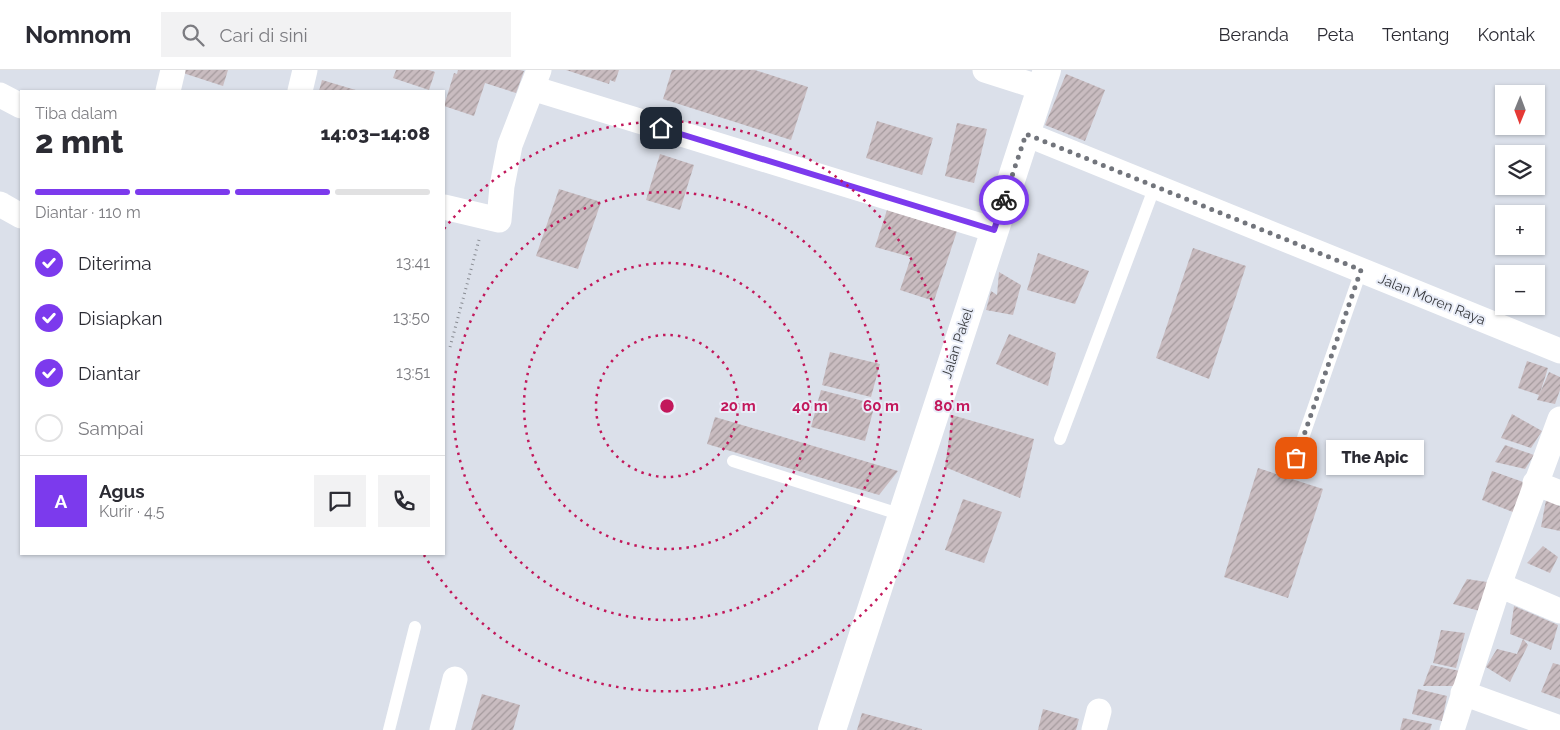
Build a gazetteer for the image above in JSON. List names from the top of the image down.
{
  "streets": {
    "street": ["Jalan Moren Raya", "Jalan Pakel"]
  },
  "crossings": [
    ["Jalan Moren Raya", "Jalan Pakel"]
  ],
  "places": ["The Apic"],
  "north": "bottom",
  "page": {
    "header": "Nomnom",
    "search": "Cari di sini",
    "nav": [
      "Beranda",
      "Peta",
      "Tentang",
      "Kontak"
    ],
    "map_buttons": ["+", "−"],
    "heading": ["2 mnt", "Tiba dalam", "14:03–14:08"],
    "panel": ["Agus", "Kurir · 4.5"],
    "bar": "Diantar · 110 m",
    "list": [
      ["Diterima", "13:41"],
      ["Disiapkan", "13:50"],
      ["Diantar", "13:51"],
      "Sampai"
    ],
    "bubble": "The Apic",
    "round": "A"
  },
  "rings": [
    "20 m",
    "40 m",
    "60 m",
    "80 m"
  ]
}
